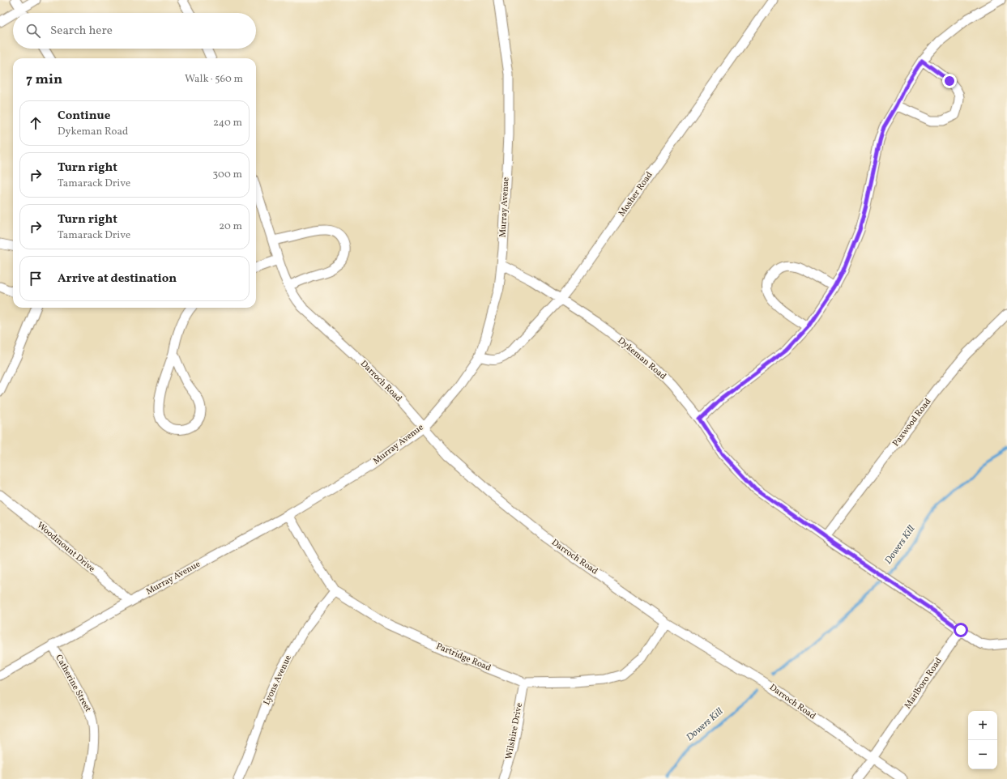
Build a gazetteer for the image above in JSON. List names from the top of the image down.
{
  "streets": {
    "street": [
      "Mosher Road",
      "Murray Avenue",
      "Dykeman Road",
      "Darroch Road",
      "Paxwood Road",
      "Woodmount Drive",
      "Partridge Road",
      "Lyons Avenue",
      "Catherine Street",
      "Marlboro Road",
      "Wilshire Drive"
    ]
  },
  "crossings": [
    ["Mosher Road", "Murray Avenue"],
    ["Mosher Road", "Dykeman Road"],
    ["Murray Avenue", "Dykeman Road"],
    ["Murray Avenue", "Darroch Road"],
    ["Murray Avenue", "Woodmount Drive"],
    ["Murray Avenue", "Partridge Road"],
    ["Murray Avenue", "Catherine Street"],
    ["Dykeman Road", "Paxwood Road"],
    ["Dykeman Road", "Marlboro Road"],
    ["Darroch Road", "Partridge Road"],
    ["Darroch Road", "Marlboro Road"],
    ["Partridge Road", "Lyons Avenue"],
    ["Partridge Road", "Wilshire Drive"]
  ],
  "water": ["Dowers Kill"],
  "page": {
    "search": "Search here",
    "heading": ["7 min", "Walk · 560 m"],
    "list": [
      ["Continue", "Dykeman Road", "240 m"],
      ["Turn right", "Tamarack Drive", "300 m"],
      ["Turn right", "Tamarack Drive", "20 m"],
      "Arrive at destination"
    ],
    "map_buttons": ["+", "−"]
  }
}
